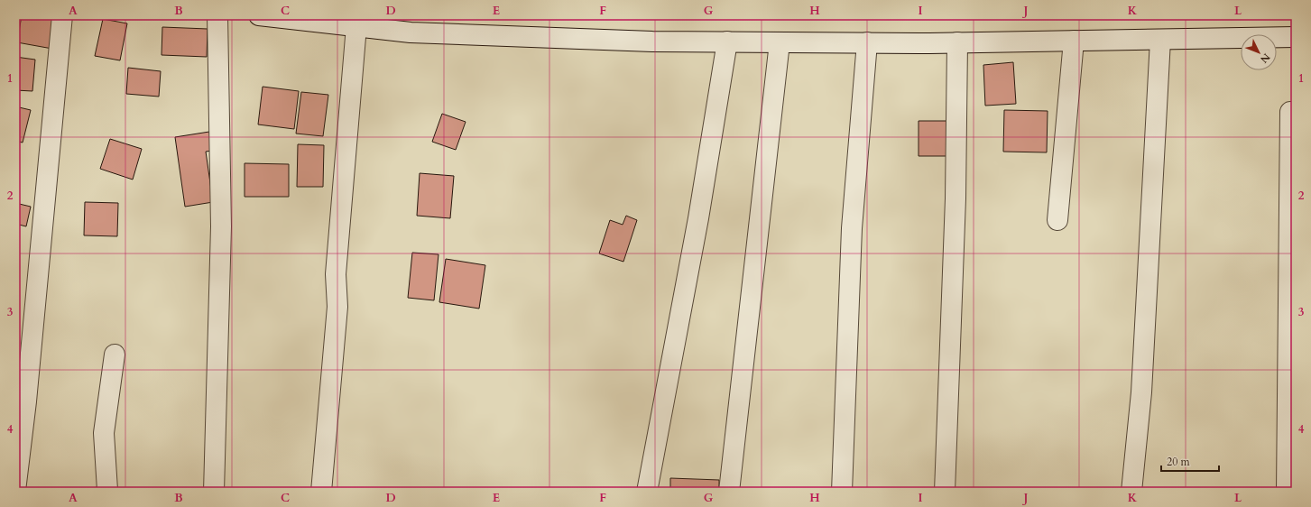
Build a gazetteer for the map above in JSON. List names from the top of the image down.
{
  "scale_bar": "20 m",
  "north": "bottom right",
  "grid": {
    "columns": [
      "A",
      "B",
      "C",
      "D",
      "E",
      "F",
      "G",
      "H",
      "I",
      "J",
      "K",
      "L"
    ],
    "rows": [
      "1",
      "2",
      "3",
      "4"
    ]
  }
}
